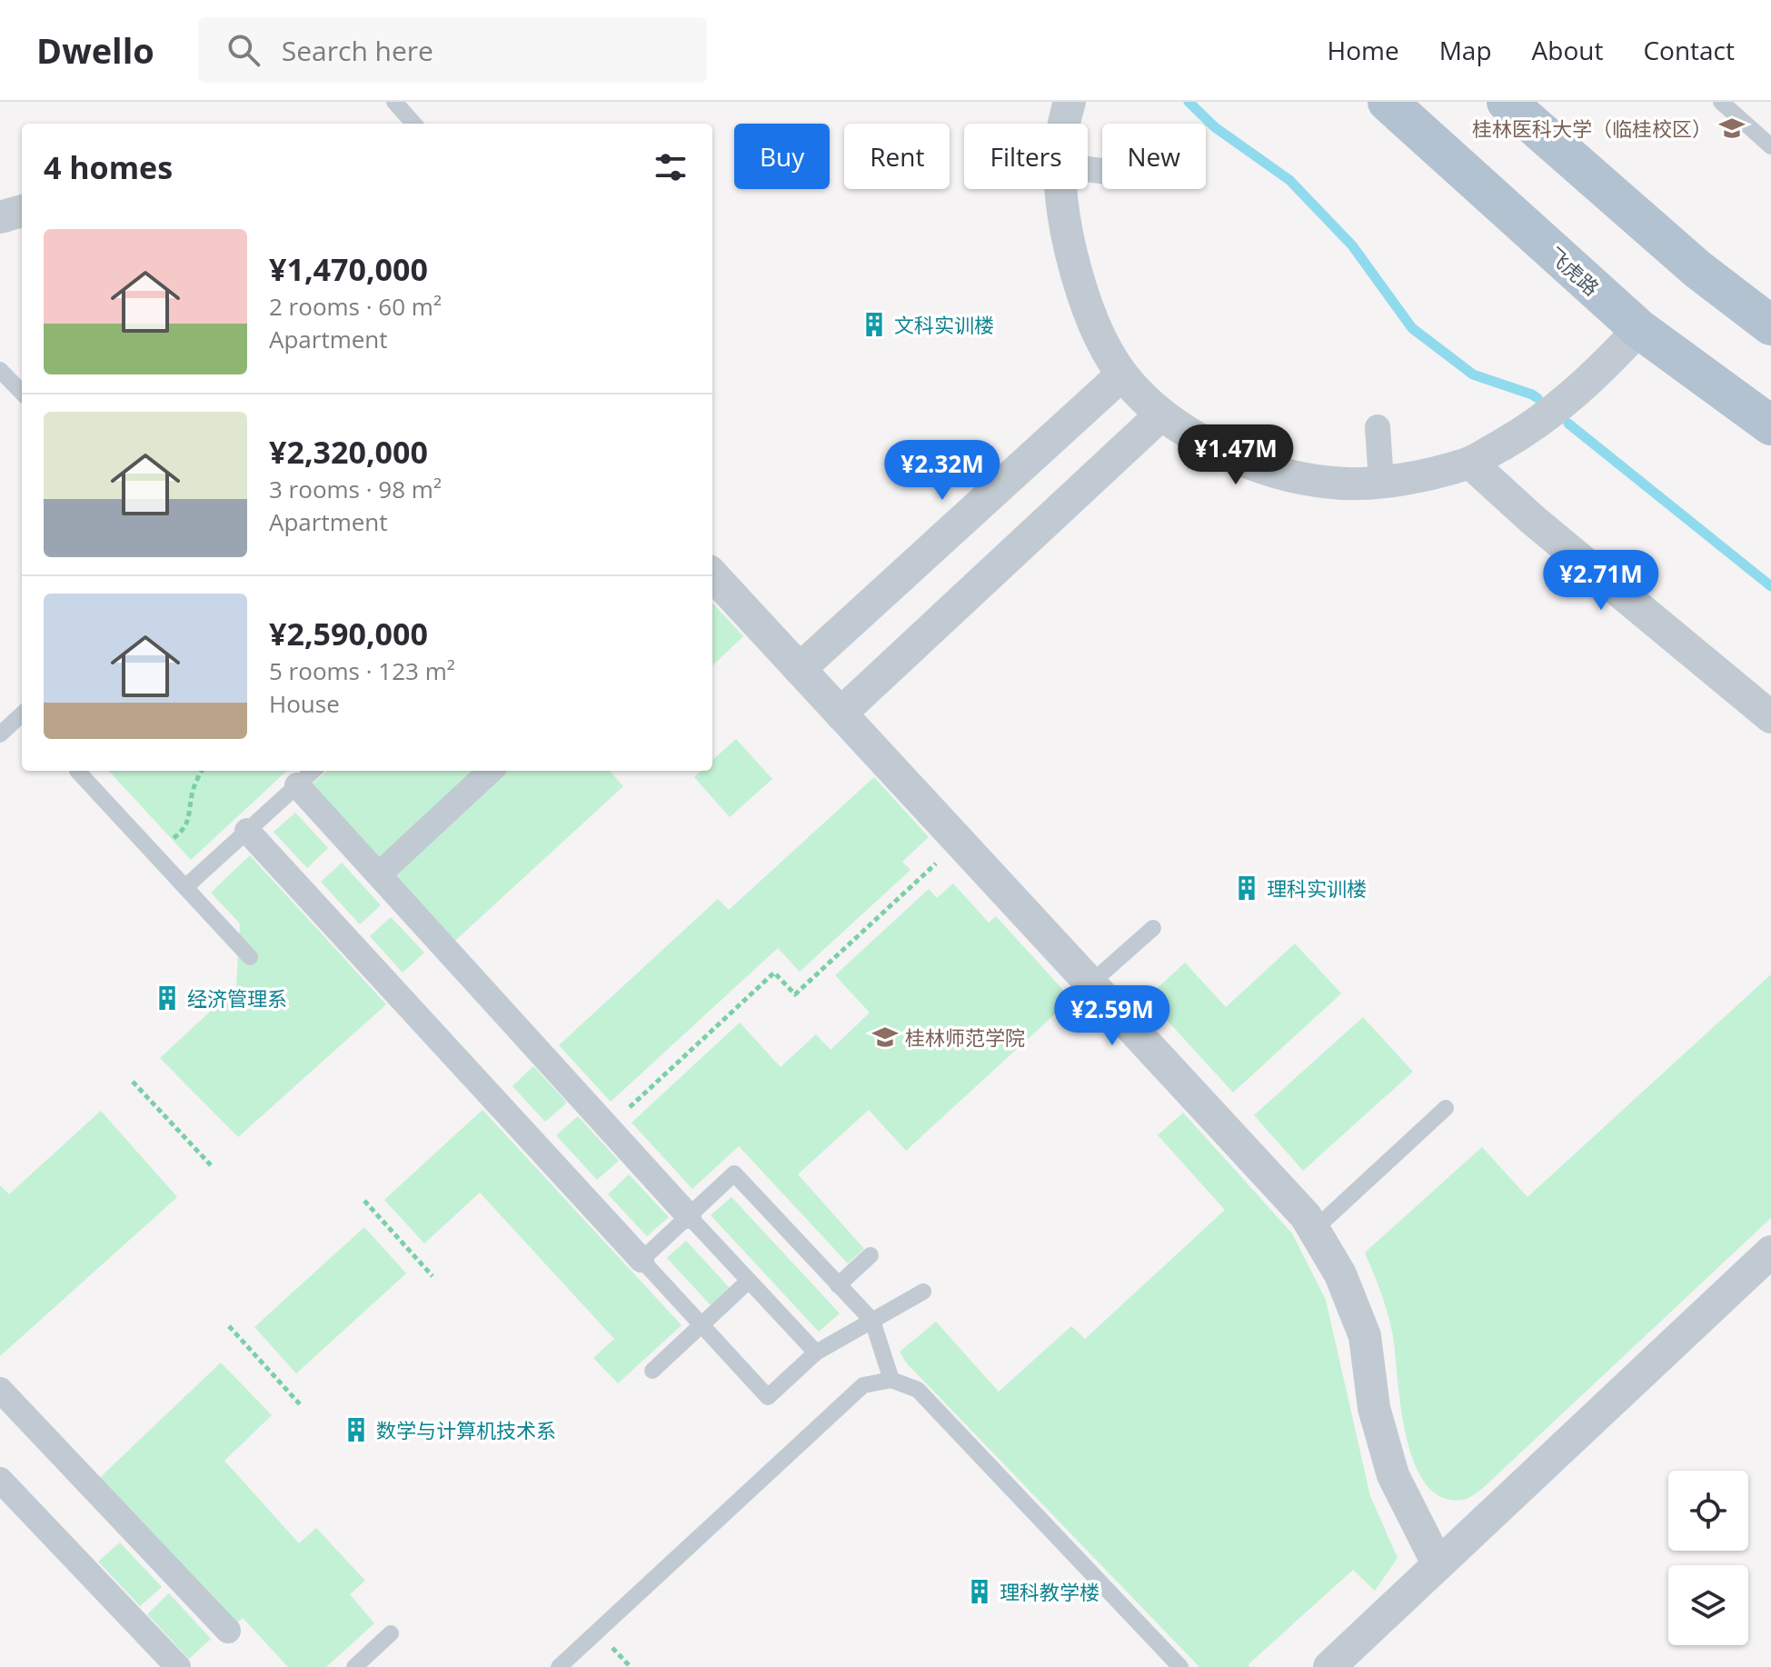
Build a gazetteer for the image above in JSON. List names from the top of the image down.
{
  "streets": {
    "main road": ["飞虎路"]
  },
  "places": {
    "school or university": ["桂林医科大学（临桂校区）", "桂林师范学院"],
    "building": [
      "文科实训楼",
      "理科实训楼",
      "经济管理系",
      "数学与计算机技术系",
      "理科教学楼"
    ]
  },
  "page": {
    "header": "Dwello",
    "search": "Search here",
    "nav": [
      "Home",
      "Map",
      "About",
      "Contact"
    ],
    "chip": [
      "Buy",
      "Rent",
      "Filters",
      "New"
    ],
    "heading": "4 homes",
    "list": [
      {
        "name": "¥1,470,000",
        "note": "2 rooms · 60 m² · Apartment"
      },
      {
        "name": "¥2,320,000",
        "note": "3 rooms · 98 m² · Apartment"
      },
      {
        "name": "¥2,590,000",
        "note": "5 rooms · 123 m² · House"
      }
    ],
    "price": [
      "¥1.47M",
      "¥2.32M",
      "¥2.71M",
      "¥2.59M"
    ]
  }
}
